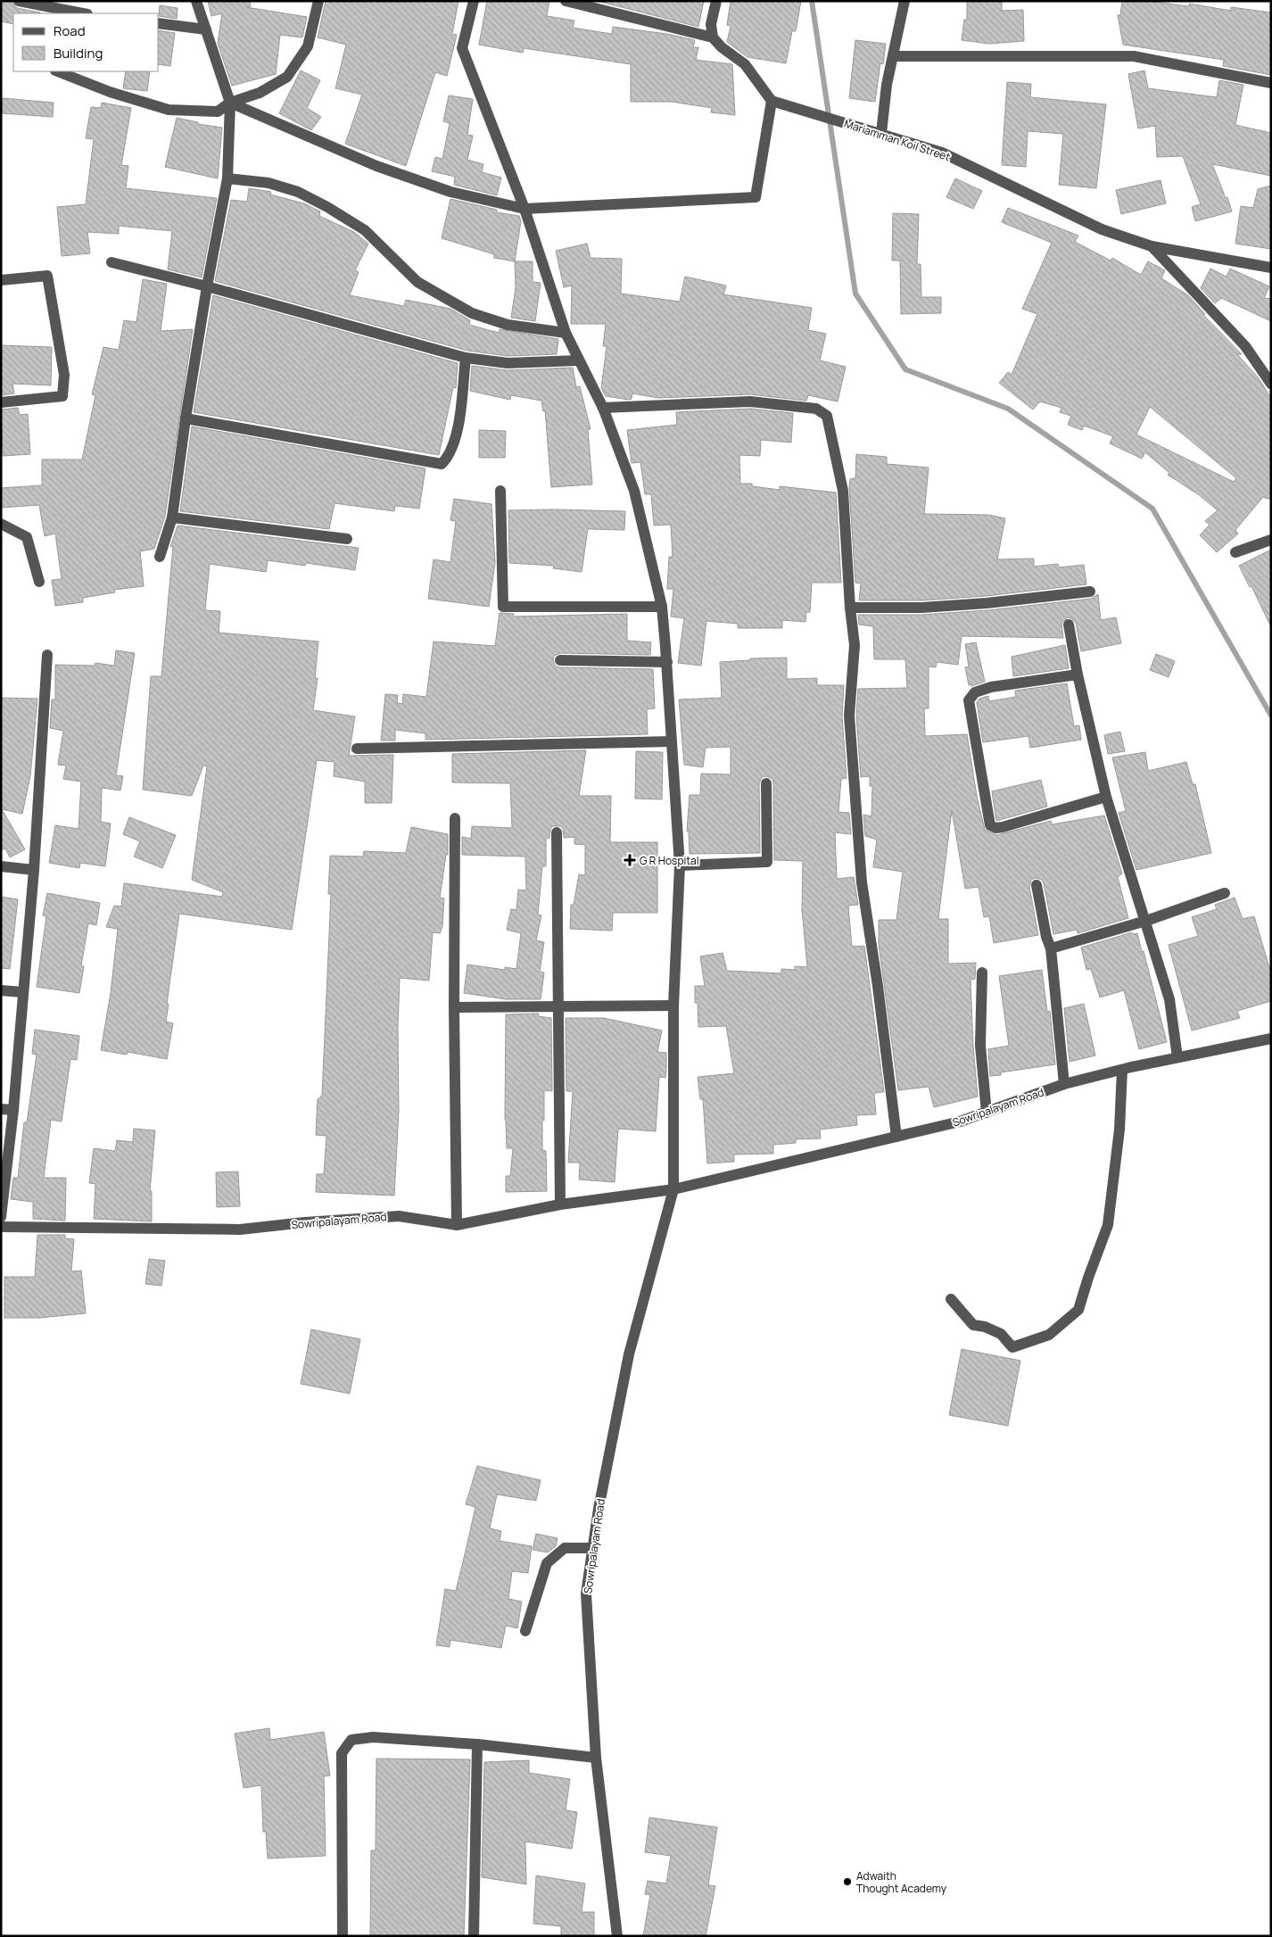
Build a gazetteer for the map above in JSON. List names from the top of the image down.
{
  "streets": {
    "street": ["Mariamman Koil Street", "Sowripalayam Road"]
  },
  "places": {
    "health": ["G R Hospital"],
    "other": ["Adwaith Thought Academy"]
  },
  "legend": ["Road", "Building"]
}
